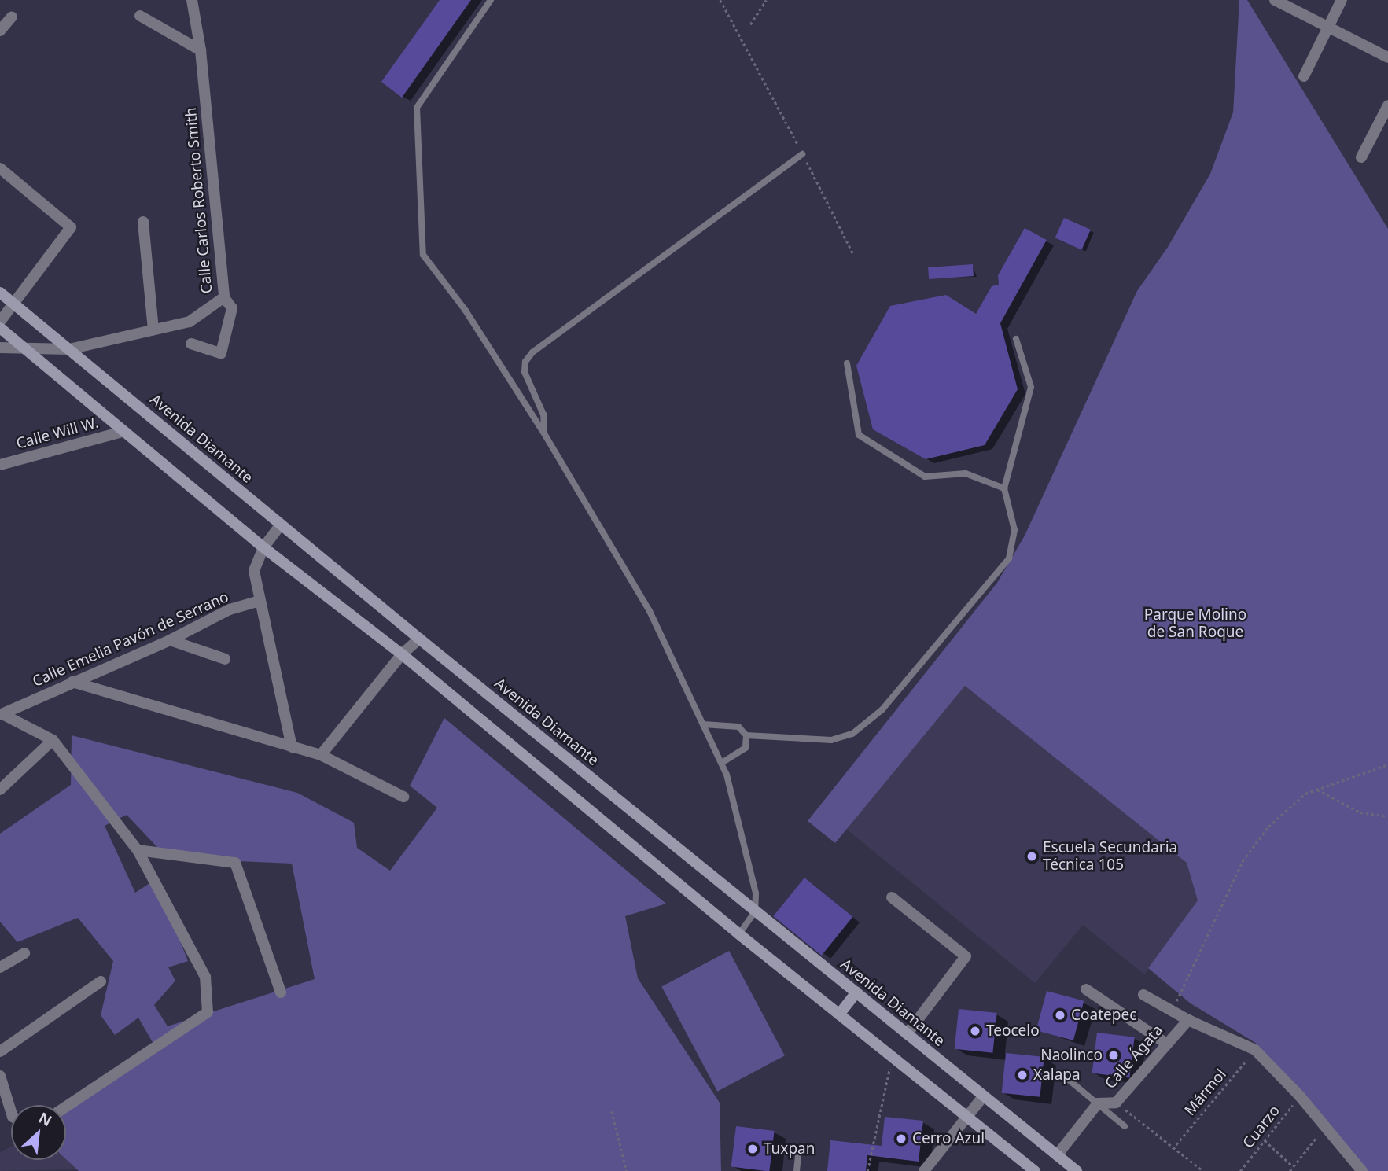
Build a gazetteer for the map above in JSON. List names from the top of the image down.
{
  "streets": {
    "main road": ["Avenida Diamante"],
    "street": [
      "Calle Carlos Roberto Smith",
      "Calle Will W.",
      "Calle Emelia Pavón de Serrano",
      "Calle Ágata"
    ],
    "path": ["Mármol", "Cuarzo"]
  },
  "crossings": [
    ["Calle Carlos Roberto Smith", "Avenida Diamante"]
  ],
  "parks": ["Parque Molino de San Roque"],
  "places": [
    "Escuela Secundaria Técnica 105",
    "Coatepec",
    "Teocelo",
    "Naolinco",
    "Xalapa",
    "Cerro Azul",
    "Tuxpan"
  ],
  "north": "top right"
}
